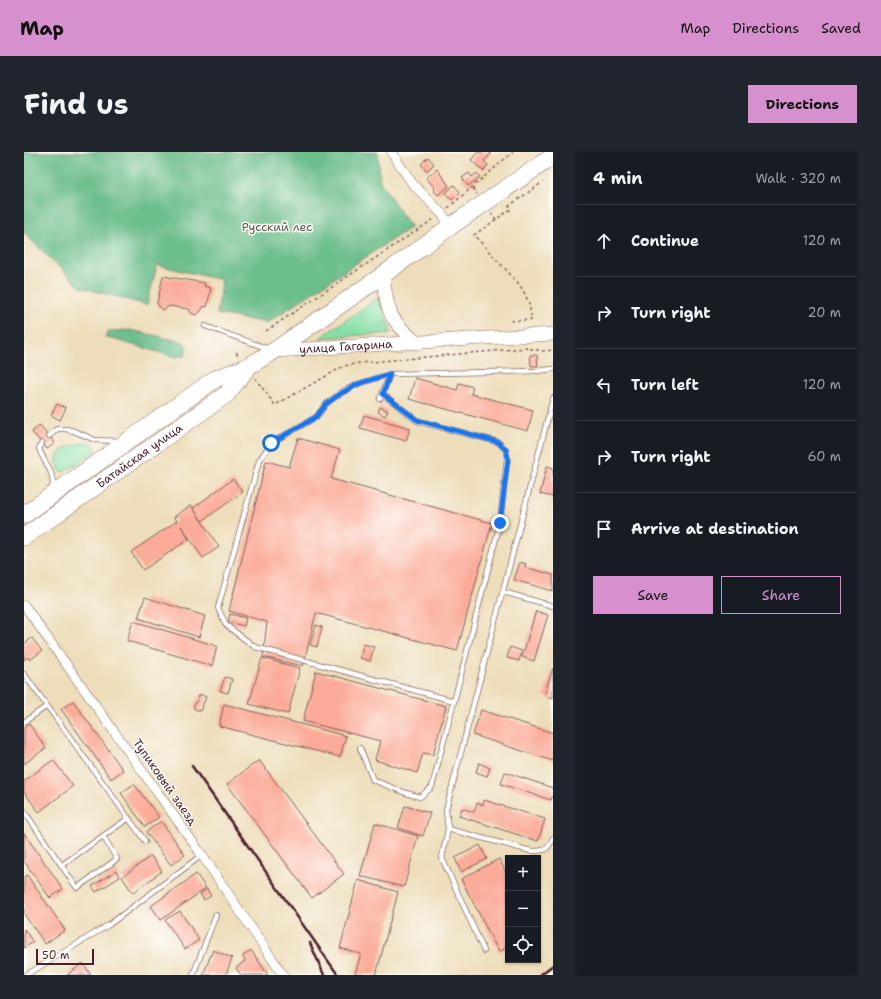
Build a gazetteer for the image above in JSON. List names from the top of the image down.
{
  "streets": {
    "highway": ["Батайская улица"],
    "main road": ["улица Гагарина"],
    "street": ["Тупиковый заезд"]
  },
  "crossings": [
    ["улица Гагарина", "Батайская улица"]
  ],
  "parks": ["Русский лес"],
  "scale_bar": "50 m",
  "page": {
    "header": "Map",
    "nav": ["Map", "Directions", "Saved"],
    "title": "Find us",
    "buttons": [
      "Directions",
      ["Save", "Share"]
    ],
    "heading": ["4 min", "Walk · 320 m"],
    "list": [
      ["Continue", "120 m"],
      ["Turn right", "20 m"],
      ["Turn left", "120 m"],
      ["Turn right", "60 m"],
      "Arrive at destination"
    ],
    "map_buttons": ["+", "−"],
    "scale": "50 m"
  }
}
